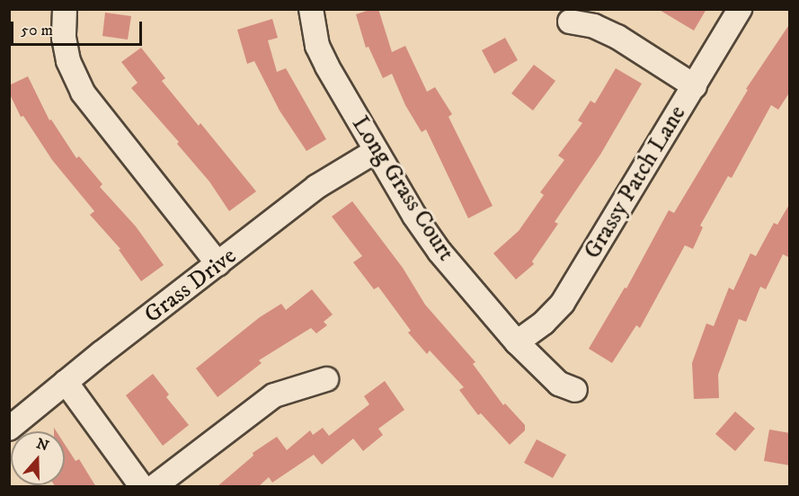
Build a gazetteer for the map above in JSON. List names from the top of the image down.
{
  "streets": {
    "street": ["Grassy Patch Lane", "Long Grass Court", "Grass Drive"]
  },
  "crossings": [
    ["Grassy Patch Lane", "Long Grass Court"],
    ["Long Grass Court", "Grass Drive"]
  ],
  "scale_bar": "50 m",
  "north": "top"
}
